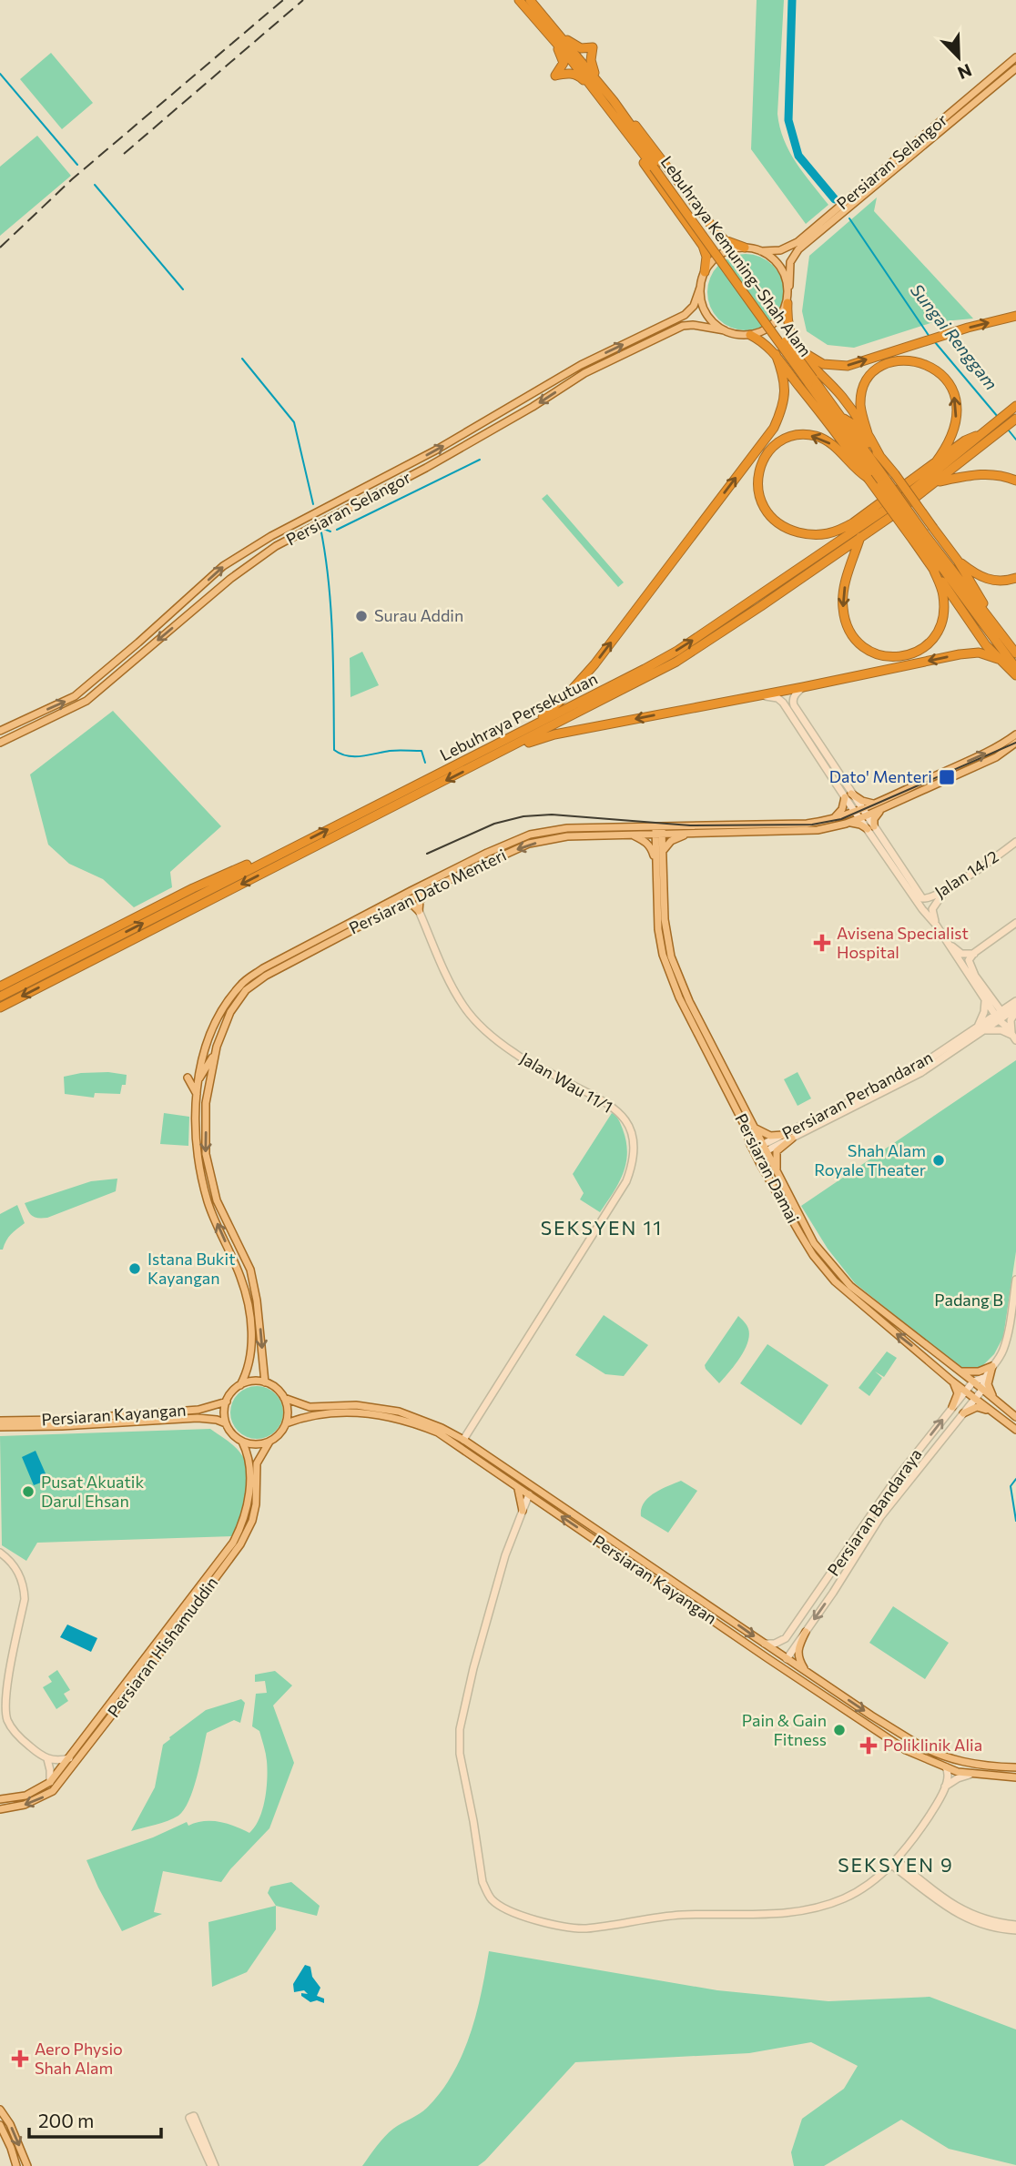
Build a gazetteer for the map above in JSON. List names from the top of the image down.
{
  "streets": {
    "highway": ["Lebuhraya Kemuning–Shah Alam", "Lebuhraya Persekutuan"],
    "main road": [
      "Persiaran Selangor",
      "Jalan 14/2",
      "Persiaran Dato Menteri",
      "Jalan Wau 11/1",
      "Persiaran Perbandaran",
      "Persiaran Damai",
      "Persiaran Kayangan",
      "Persiaran Bandaraya",
      "Persiaran Hishamuddin"
    ]
  },
  "crossings": [
    ["Persiaran Dato Menteri", "Jalan Wau 11/1"],
    ["Persiaran Dato Menteri", "Persiaran Damai"],
    ["Persiaran Dato Menteri", "Persiaran Kayangan"],
    ["Persiaran Dato Menteri", "Persiaran Hishamuddin"],
    ["Jalan Wau 11/1", "Persiaran Kayangan"],
    ["Persiaran Perbandaran", "Persiaran Damai"],
    ["Persiaran Damai", "Persiaran Bandaraya"],
    ["Persiaran Kayangan", "Persiaran Bandaraya"],
    ["Persiaran Kayangan", "Persiaran Hishamuddin"]
  ],
  "districts": ["SEKSYEN 11", "SEKSYEN 9"],
  "water": ["Sungai Renggam"],
  "parks": ["Padang B"],
  "places": {
    "other": [
      "Surau Addin",
      "Shah Alam Royale Theater",
      "Istana Bukit Kayangan",
      "Pusat Akuatik Darul Ehsan",
      "Pain & Gain Fitness"
    ],
    "transit": ["Dato' Menteri"],
    "health": ["Avisena Specialist Hospital", "Poliklinik Alia", "Aero Physio Shah Alam"]
  },
  "scale_bar": "200 m",
  "north": "bottom right"
}
